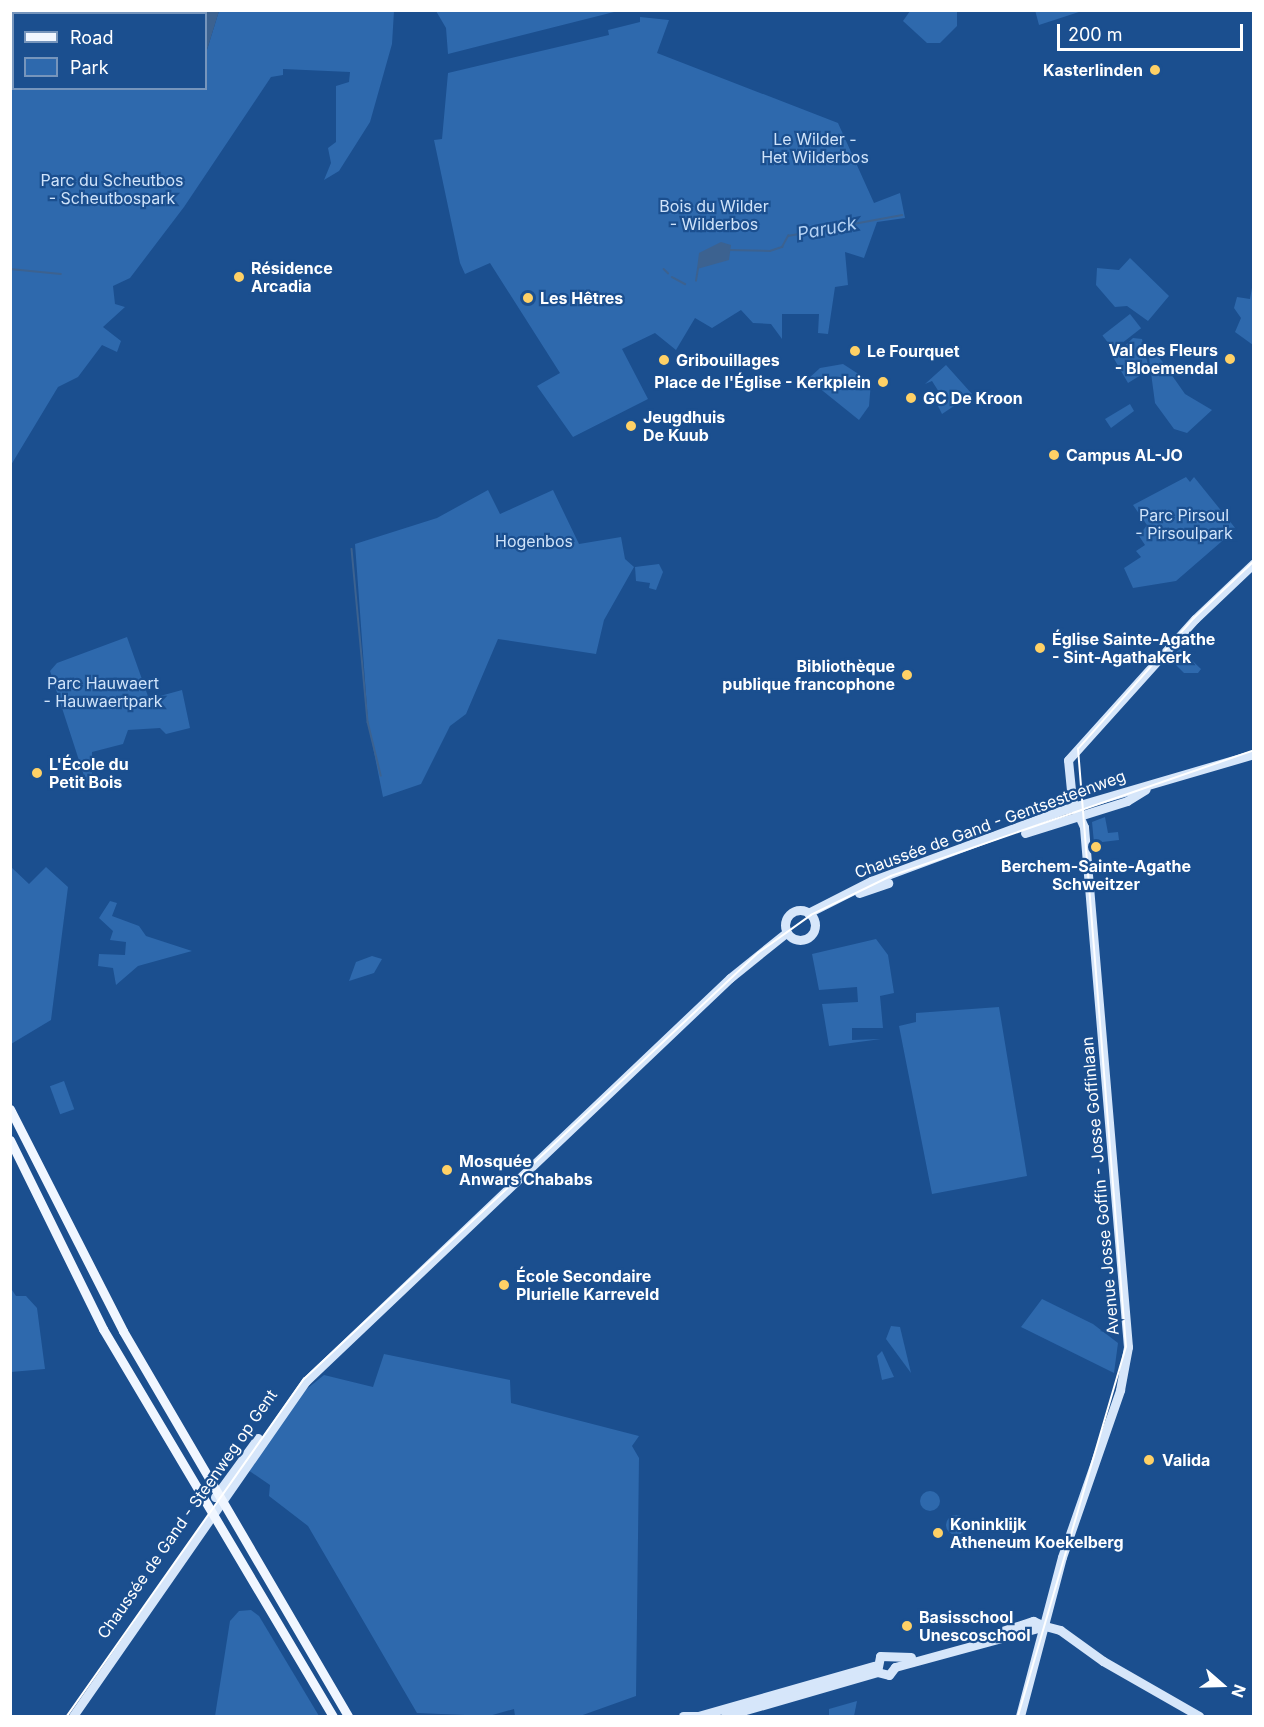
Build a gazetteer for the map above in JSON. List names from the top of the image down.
{
  "streets": {
    "main road": ["Chaussée de Gand - Gentsesteenweg", "Avenue Josse Goffin - Josse Goffinlaan", "Chaussée de Gand - Steenweg op Gent"]
  },
  "crossings": [
    ["Chaussée de Gand - Gentsesteenweg", "Avenue Josse Goffin - Josse Goffinlaan"],
    ["Chaussée de Gand - Gentsesteenweg", "Chaussée de Gand - Steenweg op Gent"]
  ],
  "water": ["Paruck"],
  "parks": [
    "Le Wilder - Het Wilderbos",
    "Parc du Scheutbos - Scheutbospark",
    "Bois du Wilder - Wilderbos",
    "Parc Pirsoul - Pirsoulpark",
    "Hogenbos",
    "Parc Hauwaert - Hauwaertpark"
  ],
  "places": [
    "Kasterlinden",
    "Résidence Arcadia",
    "Les Hêtres",
    "Le Fourquet",
    "Val des Fleurs - Bloemendal",
    "Gribouillages",
    "Place de l'Église - Kerkplein",
    "GC De Kroon",
    "Jeugdhuis De Kuub",
    "Campus AL-JO",
    "Église Sainte-Agathe - Sint-Agathakerk",
    "Bibliothèque publique francophone",
    "L'École du Petit Bois",
    "Berchem-Sainte-Agathe Schweitzer",
    "Mosquée Anwars Chababs",
    "École Secondaire Plurielle Karreveld",
    "Valida",
    "Koninklijk Atheneum Koekelberg",
    "Basisschool Unescoschool"
  ],
  "legend": ["Road", "Park"],
  "scale_bar": "200 m",
  "north": "right"
}
